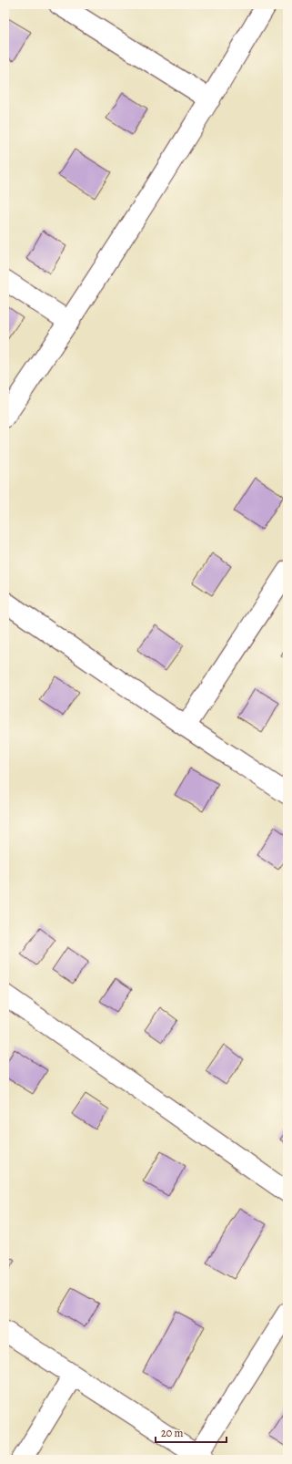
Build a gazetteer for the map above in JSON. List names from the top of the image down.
{
  "scale_bar": "20 m"
}
